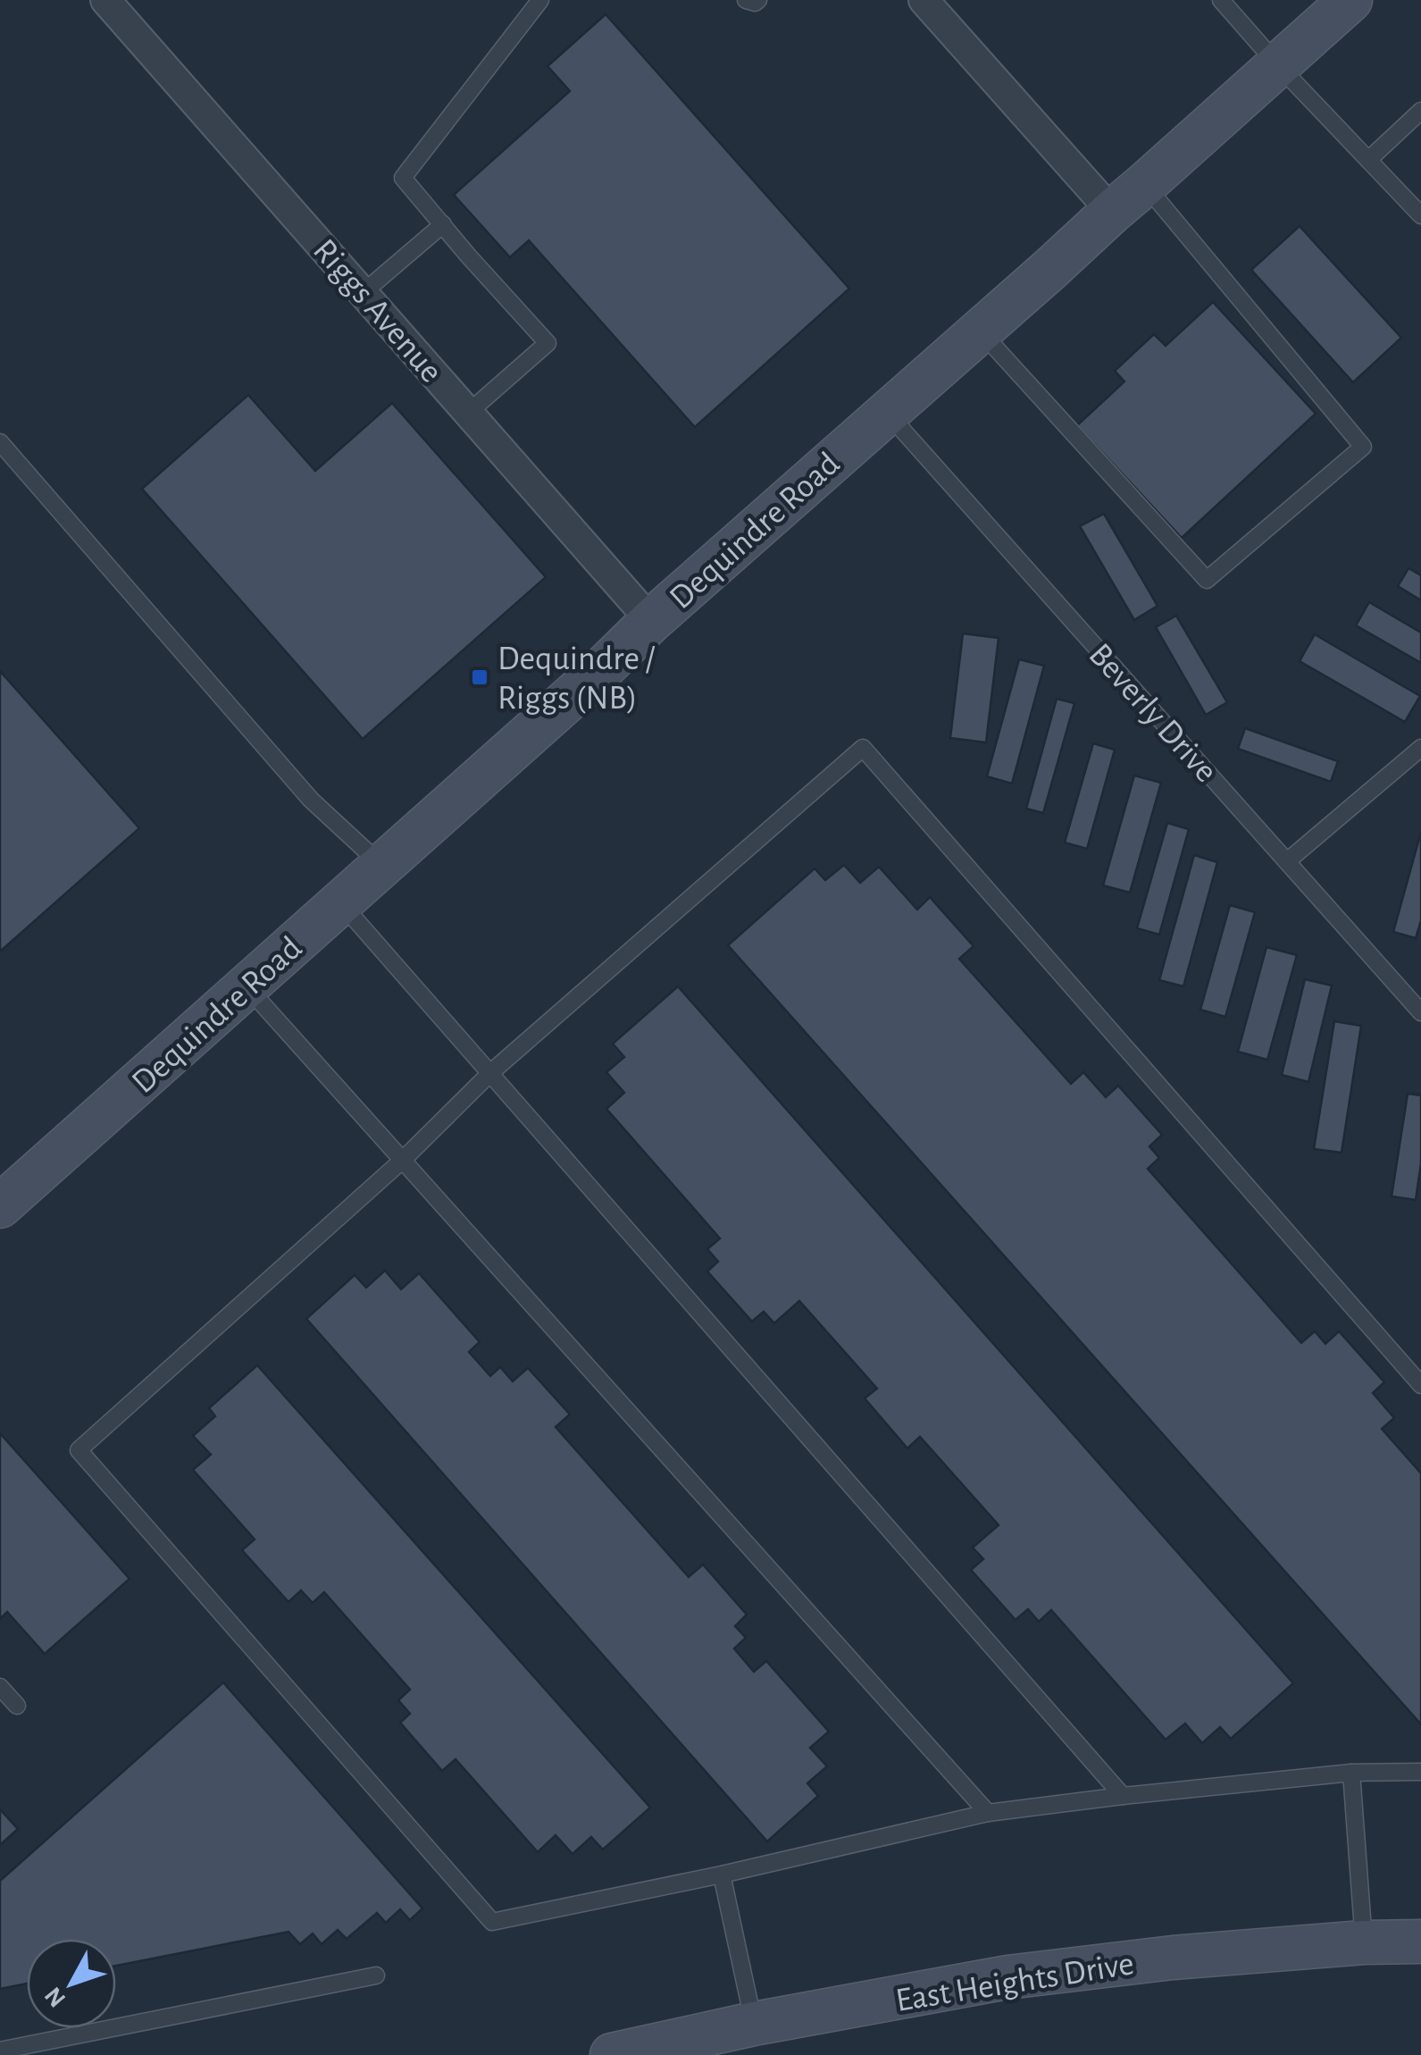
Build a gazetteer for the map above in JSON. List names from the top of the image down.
{
  "streets": {
    "main road": ["Dequindre Road", "East Heights Drive"],
    "street": ["Riggs Avenue"],
    "lane": ["Beverly Drive"]
  },
  "crossings": [
    ["Riggs Avenue", "Dequindre Road"],
    ["Dequindre Road", "Beverly Drive"]
  ],
  "places": {
    "transit": ["Dequindre / Riggs (NB)"]
  },
  "north": "bottom left"
}
